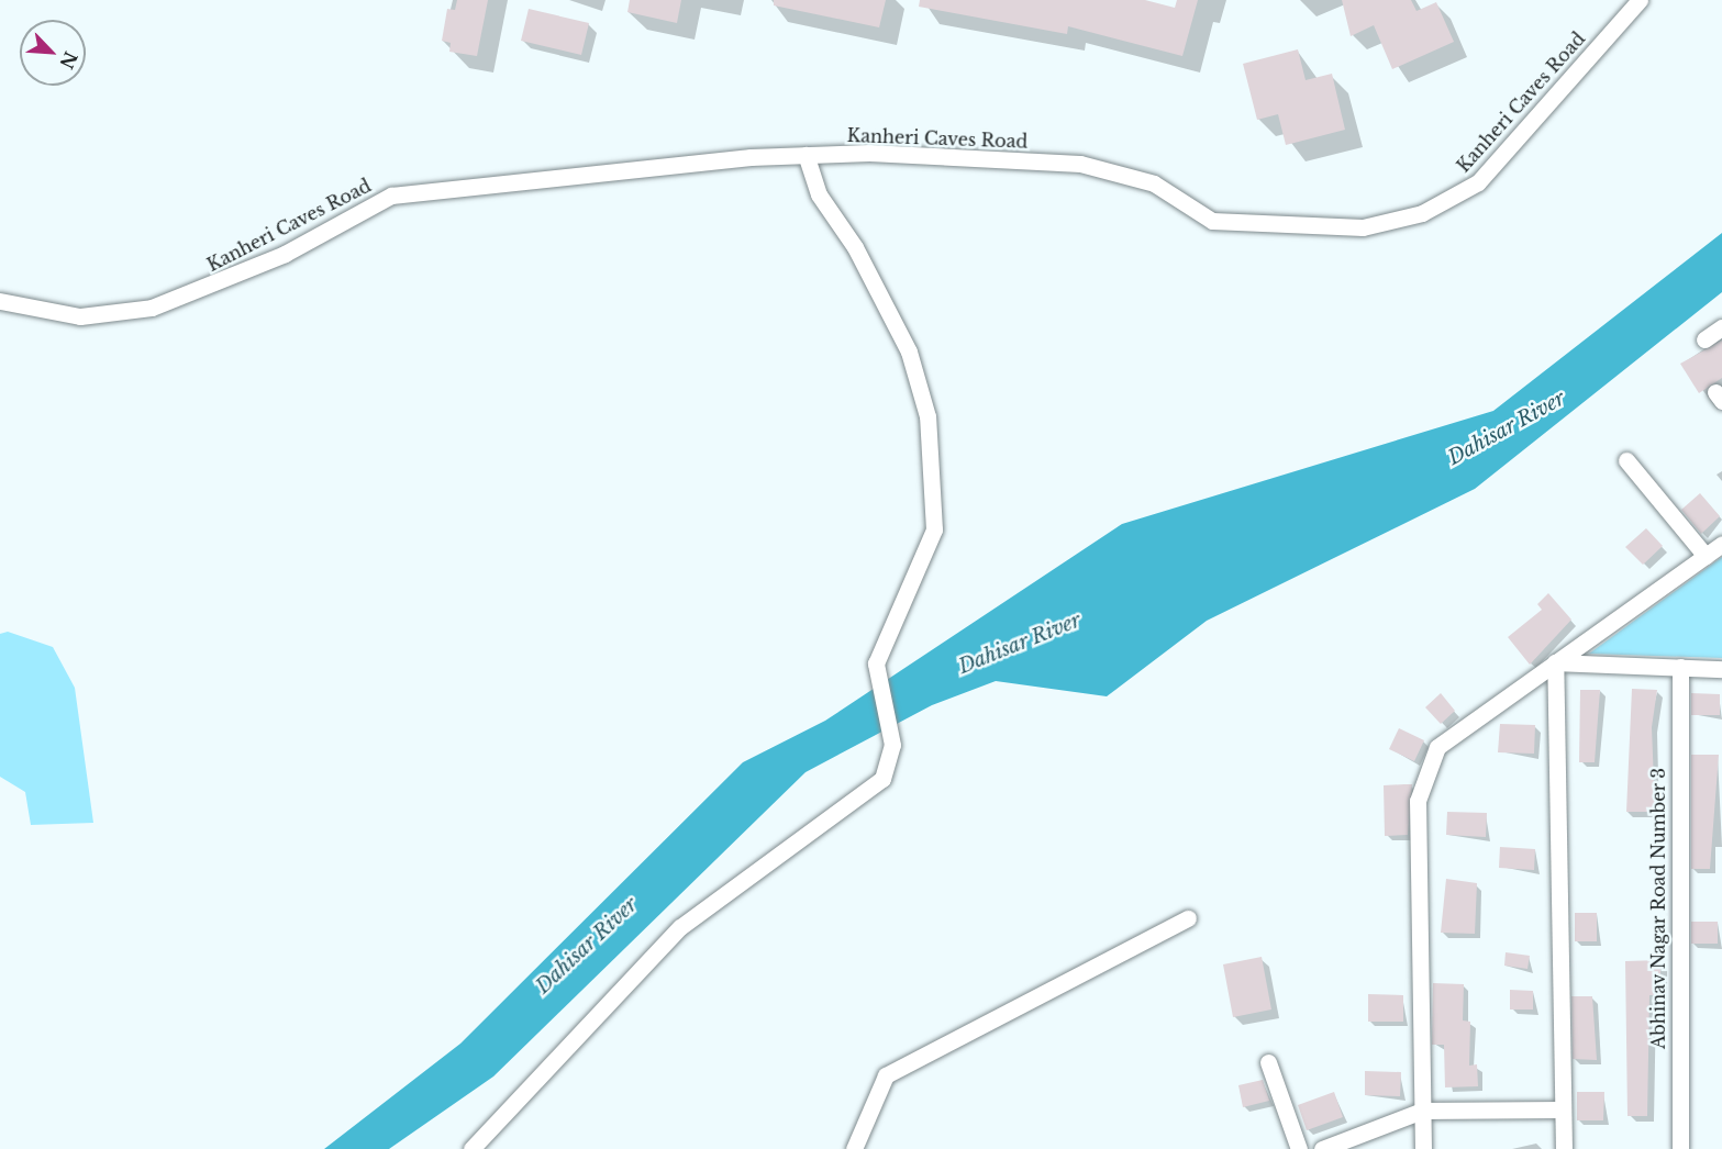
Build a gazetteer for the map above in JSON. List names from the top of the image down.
{
  "streets": {
    "street": ["Kanheri Caves Road", "Abhinav Nagar Road Number 3"]
  },
  "water": ["Dahisar River"],
  "north": "bottom right"
}
